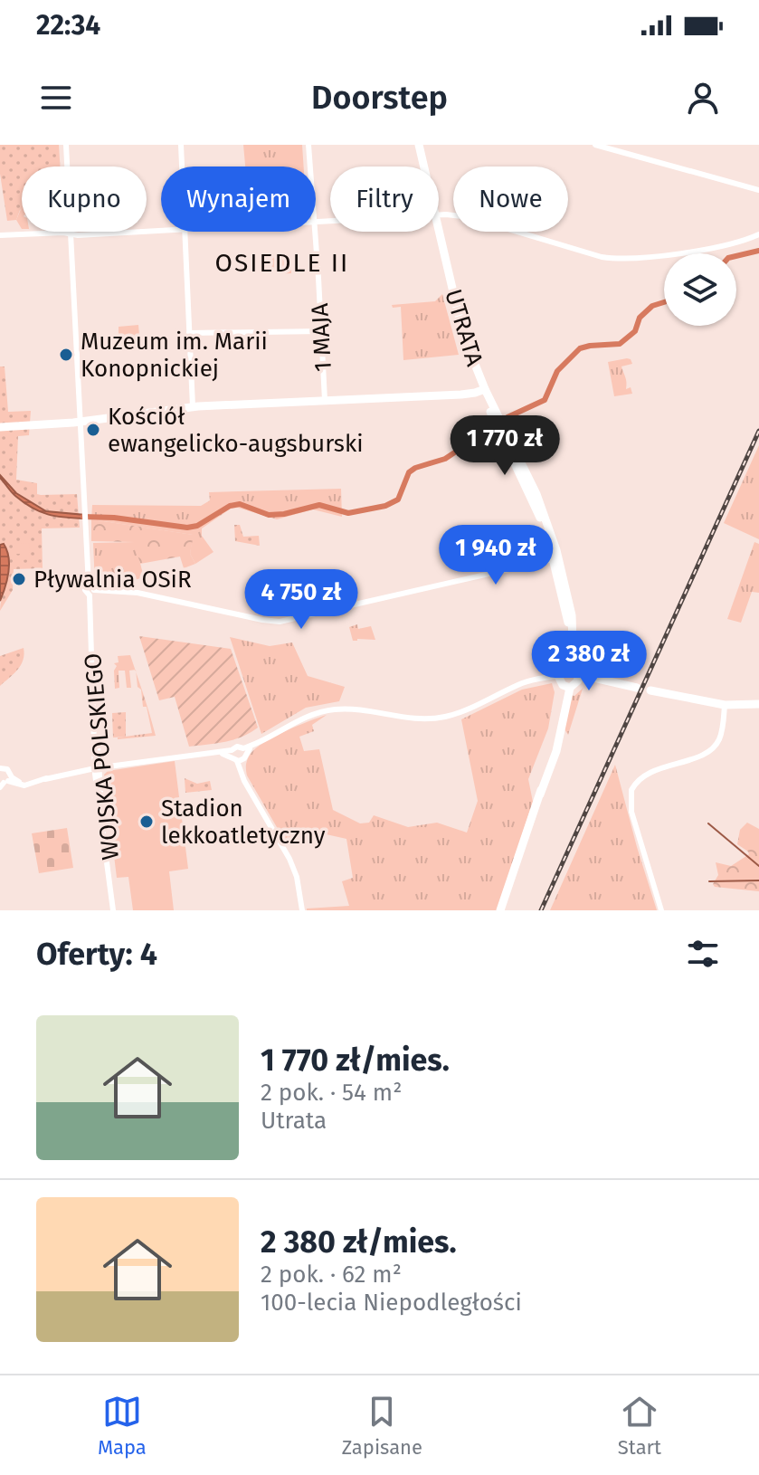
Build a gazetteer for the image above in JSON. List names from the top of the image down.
{
  "streets": {
    "main road": ["UTRATA"],
    "street": ["1 MAJA", "WOJSKA POLSKIEGO"]
  },
  "districts": ["OSIEDLE II"],
  "places": [
    "Muzeum im. Marii Konopnickiej",
    "Kościół ewangelicko-augsburski",
    "Pływalnia OSiR",
    "Stadion lekkoatletyczny"
  ],
  "page": {
    "status": "22:34",
    "header": "Doorstep",
    "chip": [
      "Kupno",
      "Wynajem",
      "Filtry",
      "Nowe"
    ],
    "price": [
      "1 770 zł",
      "1 940 zł",
      "4 750 zł",
      "2 380 zł"
    ],
    "heading": "Oferty: 4",
    "list": [
      {
        "name": "1 770 zł/mies.",
        "note": "2 pok. · 54 m² · Utrata"
      },
      {
        "name": "2 380 zł/mies.",
        "note": "2 pok. · 62 m² · 100-lecia Niepodległości"
      }
    ],
    "tabs": ["Mapa", "Zapisane", "Start"]
  }
}
